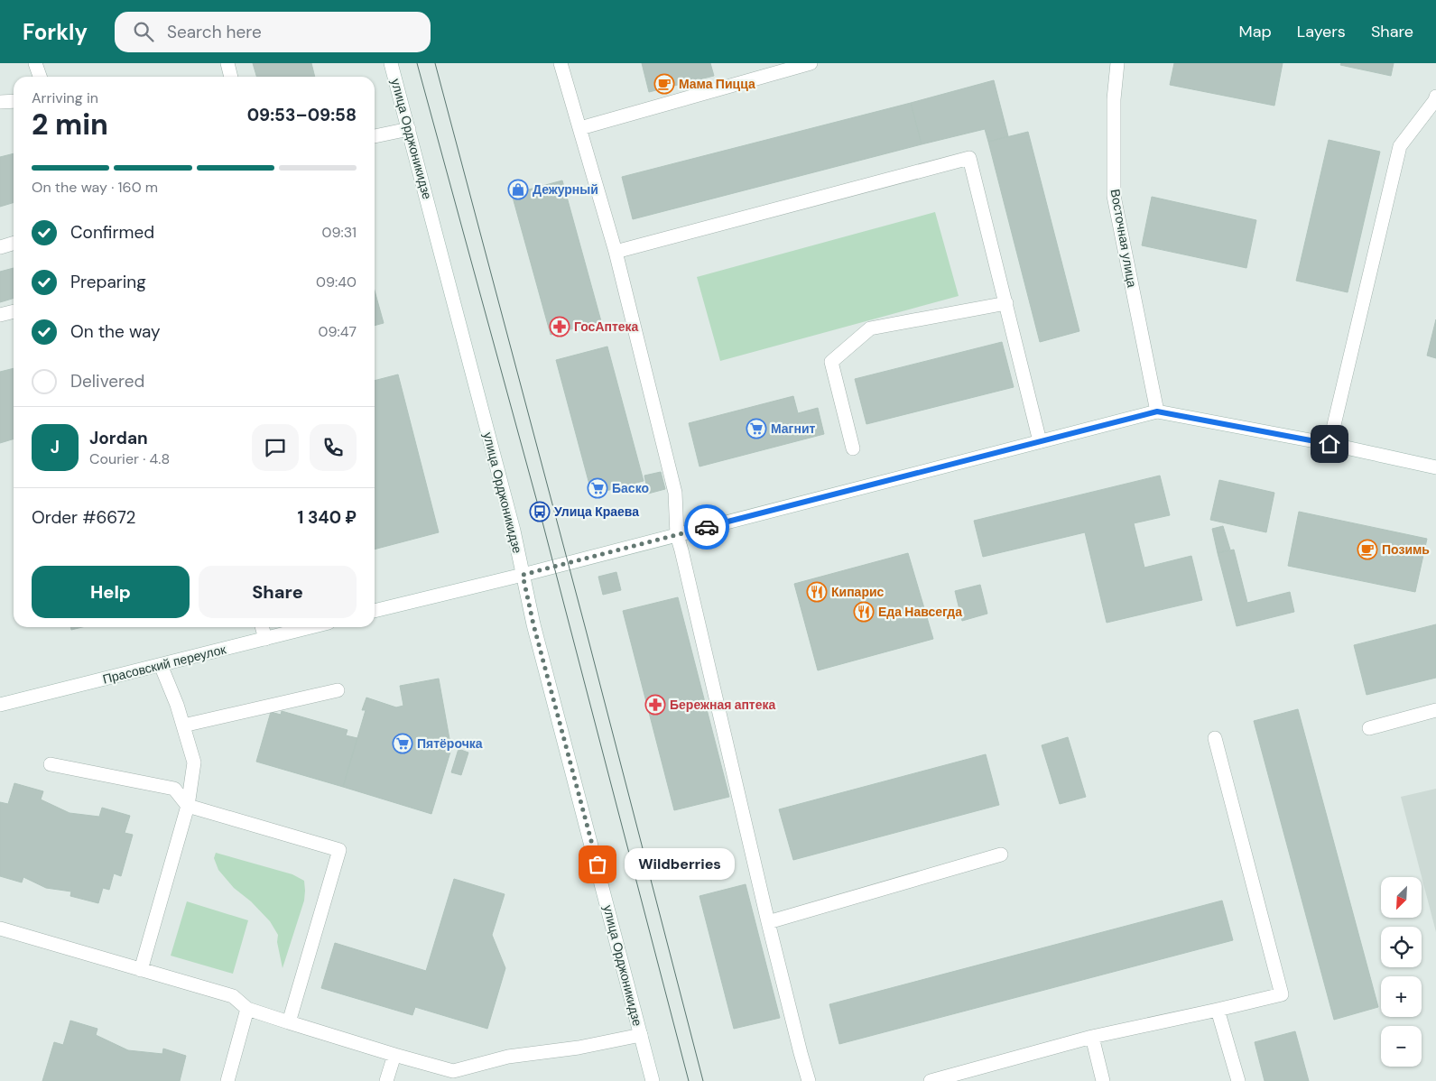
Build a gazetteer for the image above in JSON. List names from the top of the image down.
{
  "streets": {
    "street": ["улица Орджоникидзе", "Восточная улица", "Прасовский переулок"]
  },
  "places": {
    "cafe": ["Мама Пицца", "Позимь"],
    "shop": ["Дежурный"],
    "pharmacy": ["ГосАптека", "Бережная аптека"],
    "supermarket": ["Магнит", "Баско", "Пятёрочка"],
    "bus stop": ["Улица Краева"],
    "restaurant": ["Кипарис", "Еда Навсегда"],
    "other": ["Wildberries"]
  },
  "north": "bottom left",
  "page": {
    "header": "Forkly",
    "search": "Search here",
    "nav": ["Map", "Layers", "Share"],
    "heading": ["2 min", "Arriving in", "09:53–09:58"],
    "panel": [
      "Jordan",
      "Courier · 4.8",
      "Order #6672",
      "1 340 ₽"
    ],
    "bar": "On the way · 160 m",
    "list": [
      ["Confirmed", "09:31"],
      ["Preparing", "09:40"],
      ["On the way", "09:47"],
      "Delivered"
    ],
    "round": "J",
    "buttons": ["Help", "Share"],
    "bubble": "Wildberries",
    "map_buttons": ["+", "−"]
  }
}
